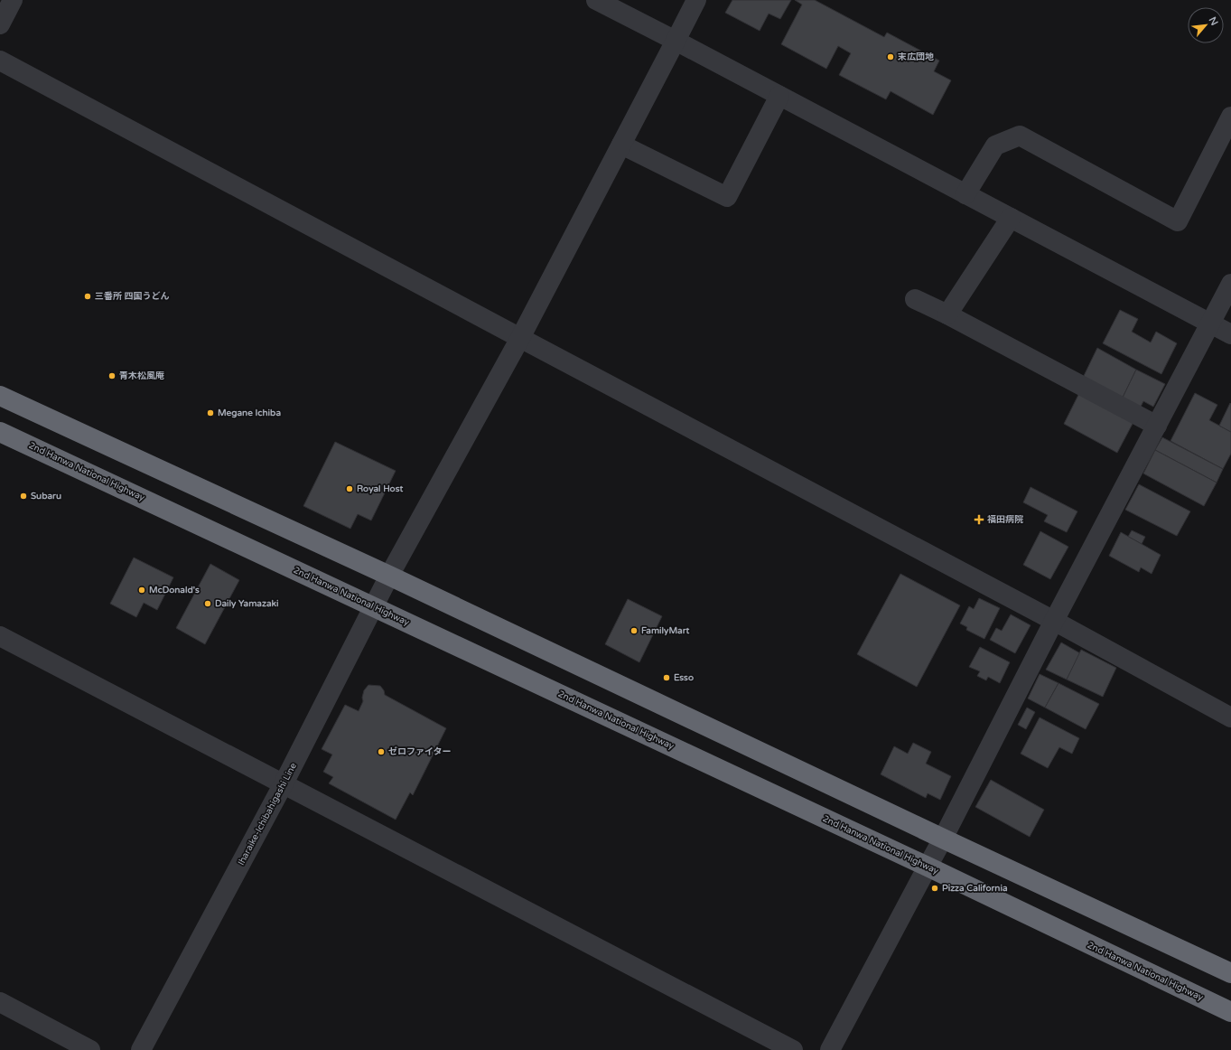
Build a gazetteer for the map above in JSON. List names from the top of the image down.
{
  "streets": {
    "highway": ["2nd Hanwa National Highway"],
    "street": ["Iharaike-Ichibahigashi Line"]
  },
  "crossings": [
    ["2nd Hanwa National Highway", "Iharaike-Ichibahigashi Line"]
  ],
  "places": {
    "other": [
      "末広団地",
      "三番所 四国うどん",
      "青木松風庵",
      "Megane Ichiba",
      "Royal Host",
      "Subaru",
      "McDonald's",
      "Daily Yamazaki",
      "FamilyMart",
      "Esso",
      "ゼロファイター",
      "Pizza California"
    ],
    "health": ["福田病院"]
  },
  "north": "top right"
}
